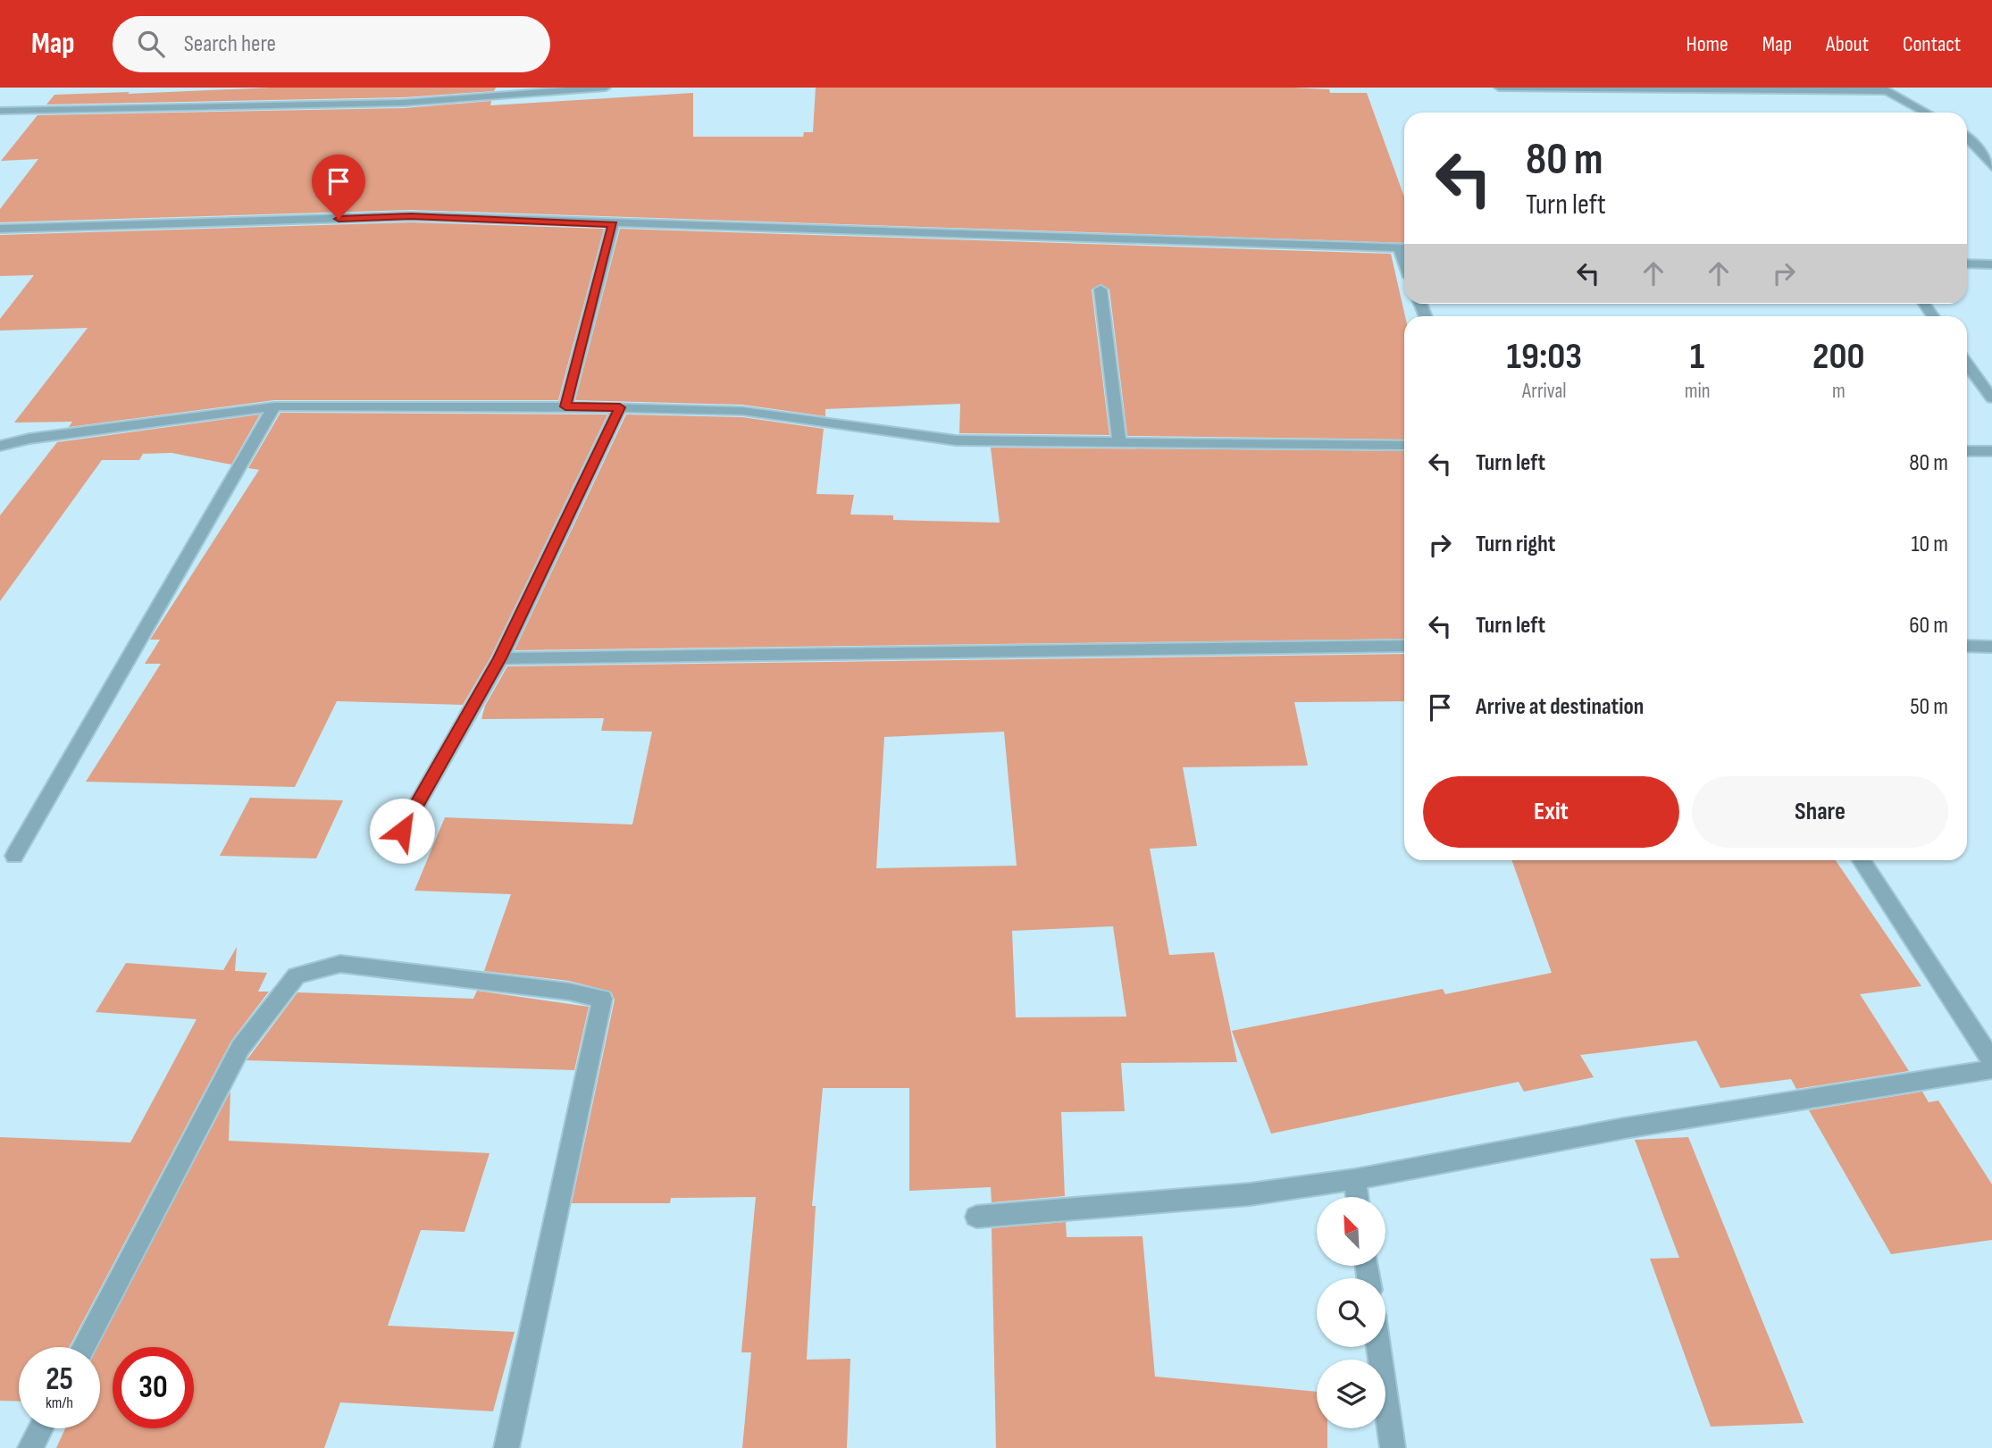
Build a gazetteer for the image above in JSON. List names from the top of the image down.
{
  "north": "top left",
  "page": {
    "header": "Map",
    "search": "Search here",
    "nav": [
      "Home",
      "Map",
      "About",
      "Contact"
    ],
    "turn": ["80 m", "Turn left"],
    "eta": [
      "19:03",
      "Arrival",
      "1",
      "min",
      "200",
      "m"
    ],
    "list": [
      {
        "name": "Turn left",
        "value": "80 m"
      },
      {
        "name": "Turn right",
        "value": "10 m"
      },
      {
        "name": "Turn left",
        "value": "60 m"
      },
      {
        "name": "Arrive at destination",
        "value": "50 m"
      }
    ],
    "buttons": ["Exit", "Share"],
    "speed": "25 km/h",
    "limit": "30"
  }
}
